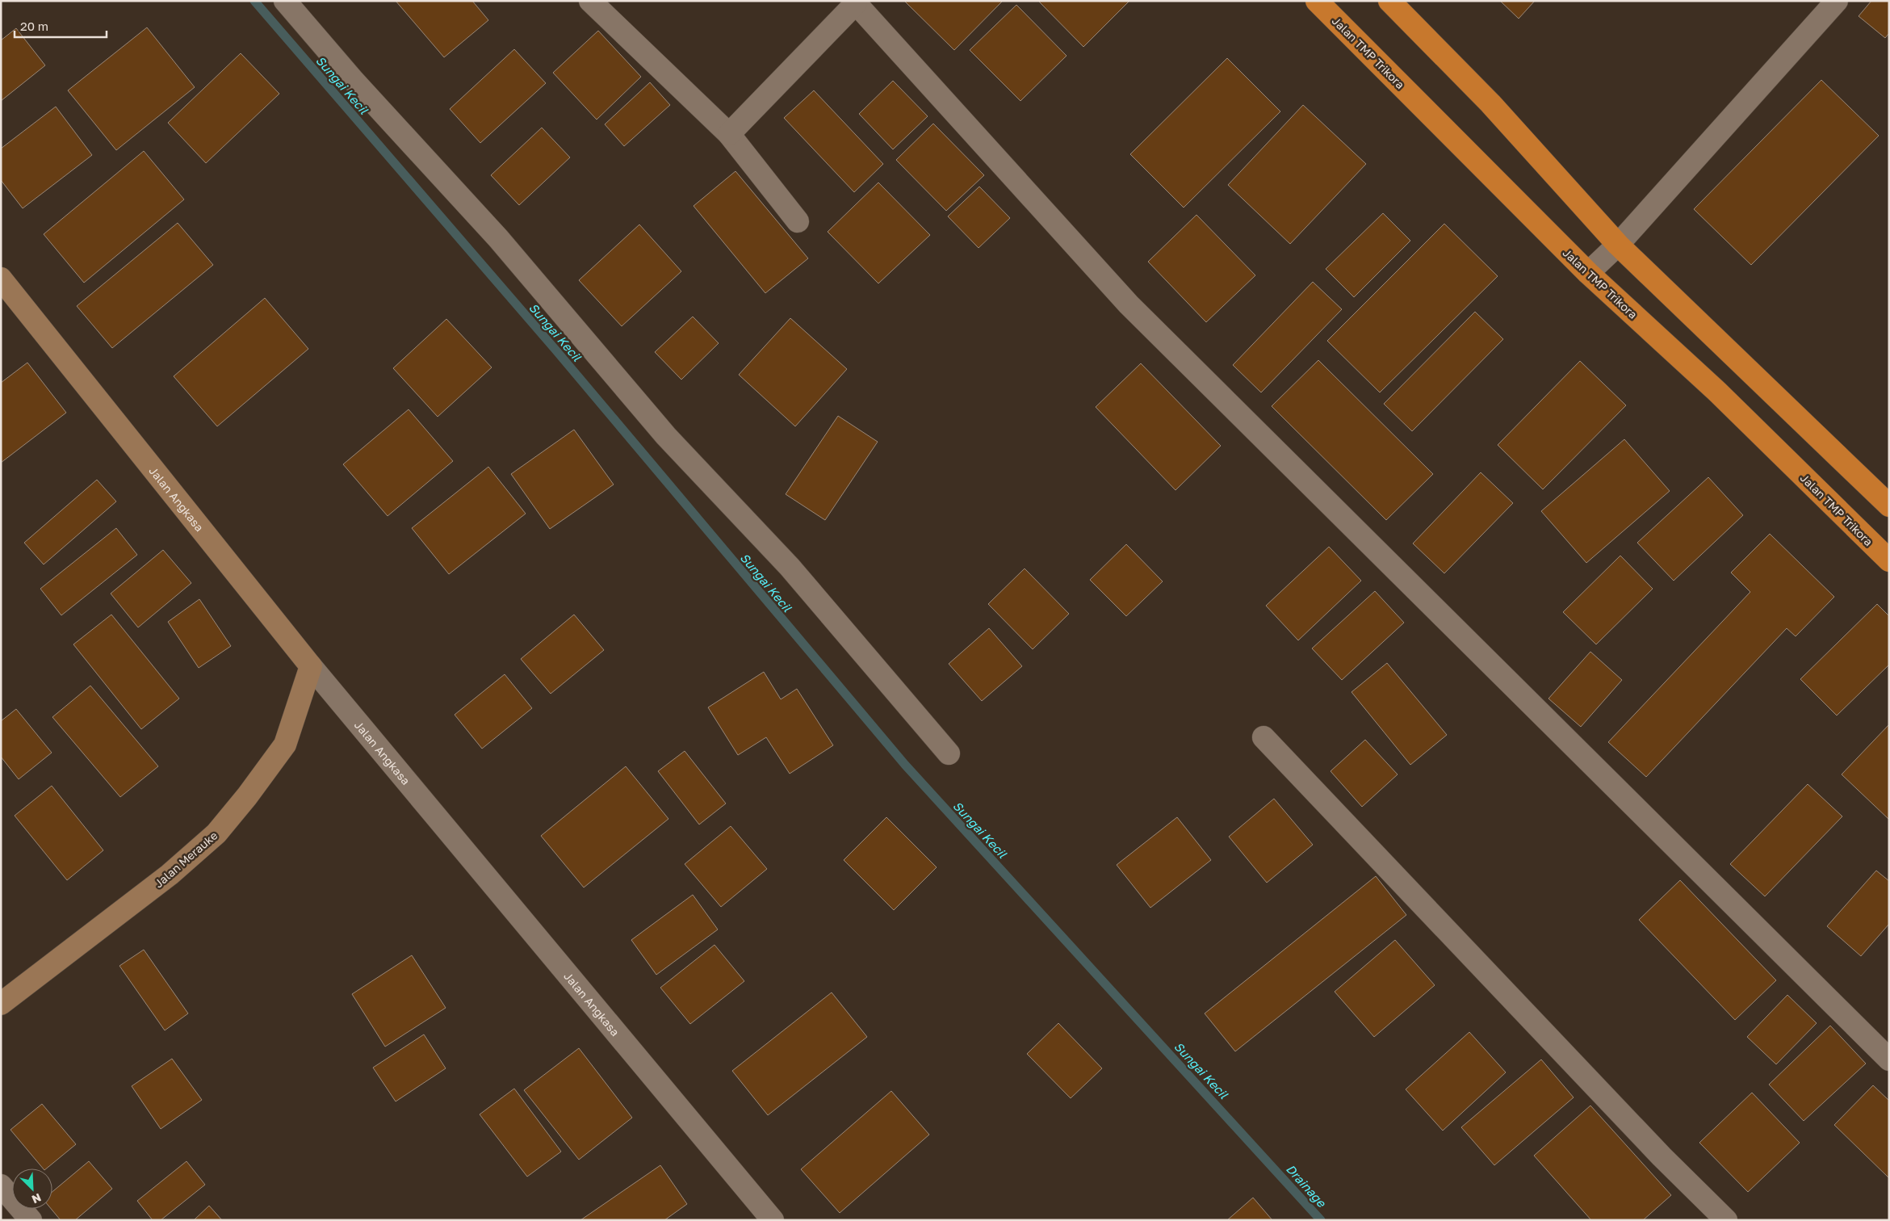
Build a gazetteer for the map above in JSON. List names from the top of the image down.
{
  "streets": {
    "highway": ["Jalan TMP Trikora"],
    "street": ["Jalan Angkasa", "Jalan Merauke"]
  },
  "crossings": [
    ["Jalan Angkasa", "Jalan Merauke"]
  ],
  "water": ["Sungai Kecil", "Drainage"],
  "scale_bar": "20 m",
  "north": "bottom right"
}
